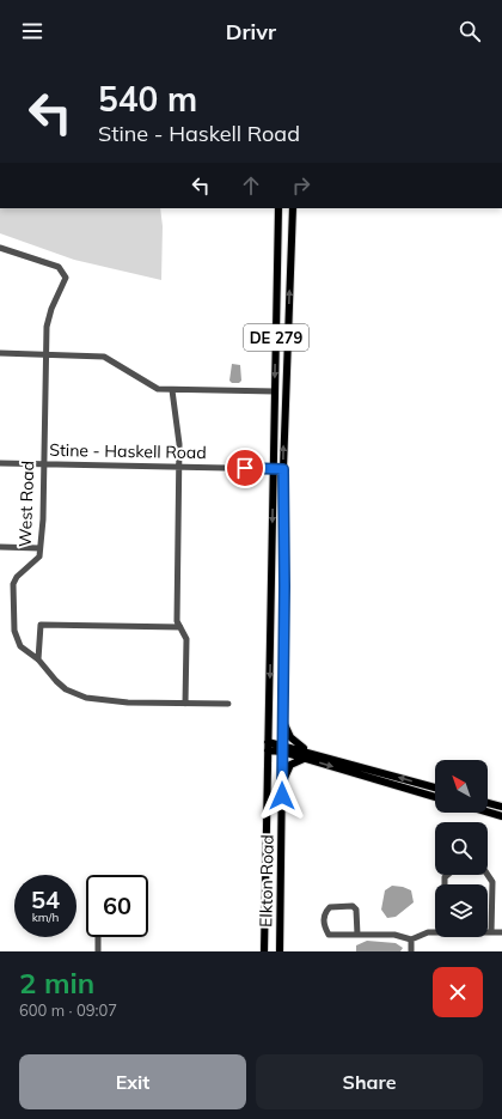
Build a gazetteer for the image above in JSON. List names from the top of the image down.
{
  "streets": {
    "main road": ["DE 279", "Elkton Road"],
    "street": ["Stine - Haskell Road", "West Road"]
  },
  "crossings": [
    ["Stine - Haskell Road", "West Road"],
    ["Stine - Haskell Road", "Elkton Road"]
  ],
  "north": "top left",
  "page": {
    "header": "Drivr",
    "turn": ["540 m", "Stine - Haskell Road"],
    "speed": "54 km/h",
    "limit": "60",
    "heading": ["2 min", "600 m · 09:07"],
    "buttons": ["Exit", "Share"]
  }
}
